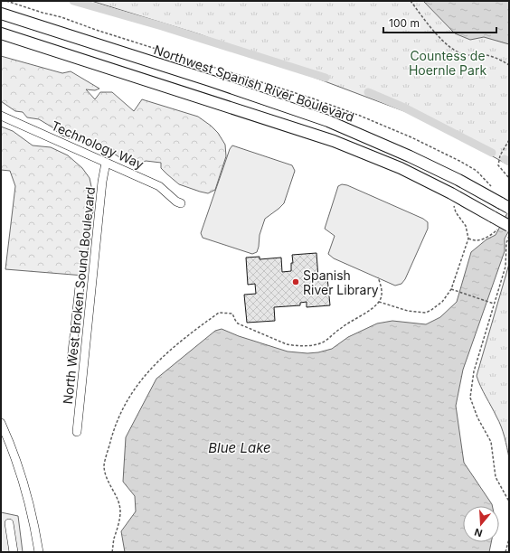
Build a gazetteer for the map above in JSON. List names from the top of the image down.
{
  "streets": {
    "main road": ["Northwest Spanish River Boulevard"],
    "street": ["Technology Way", "North West Broken Sound Boulevard"]
  },
  "crossings": [
    ["Technology Way", "North West Broken Sound Boulevard"]
  ],
  "water": ["Blue Lake"],
  "parks": ["Countess de Hoernle Park"],
  "places": ["Spanish River Library"],
  "scale_bar": "100 m",
  "north": "bottom"
}
